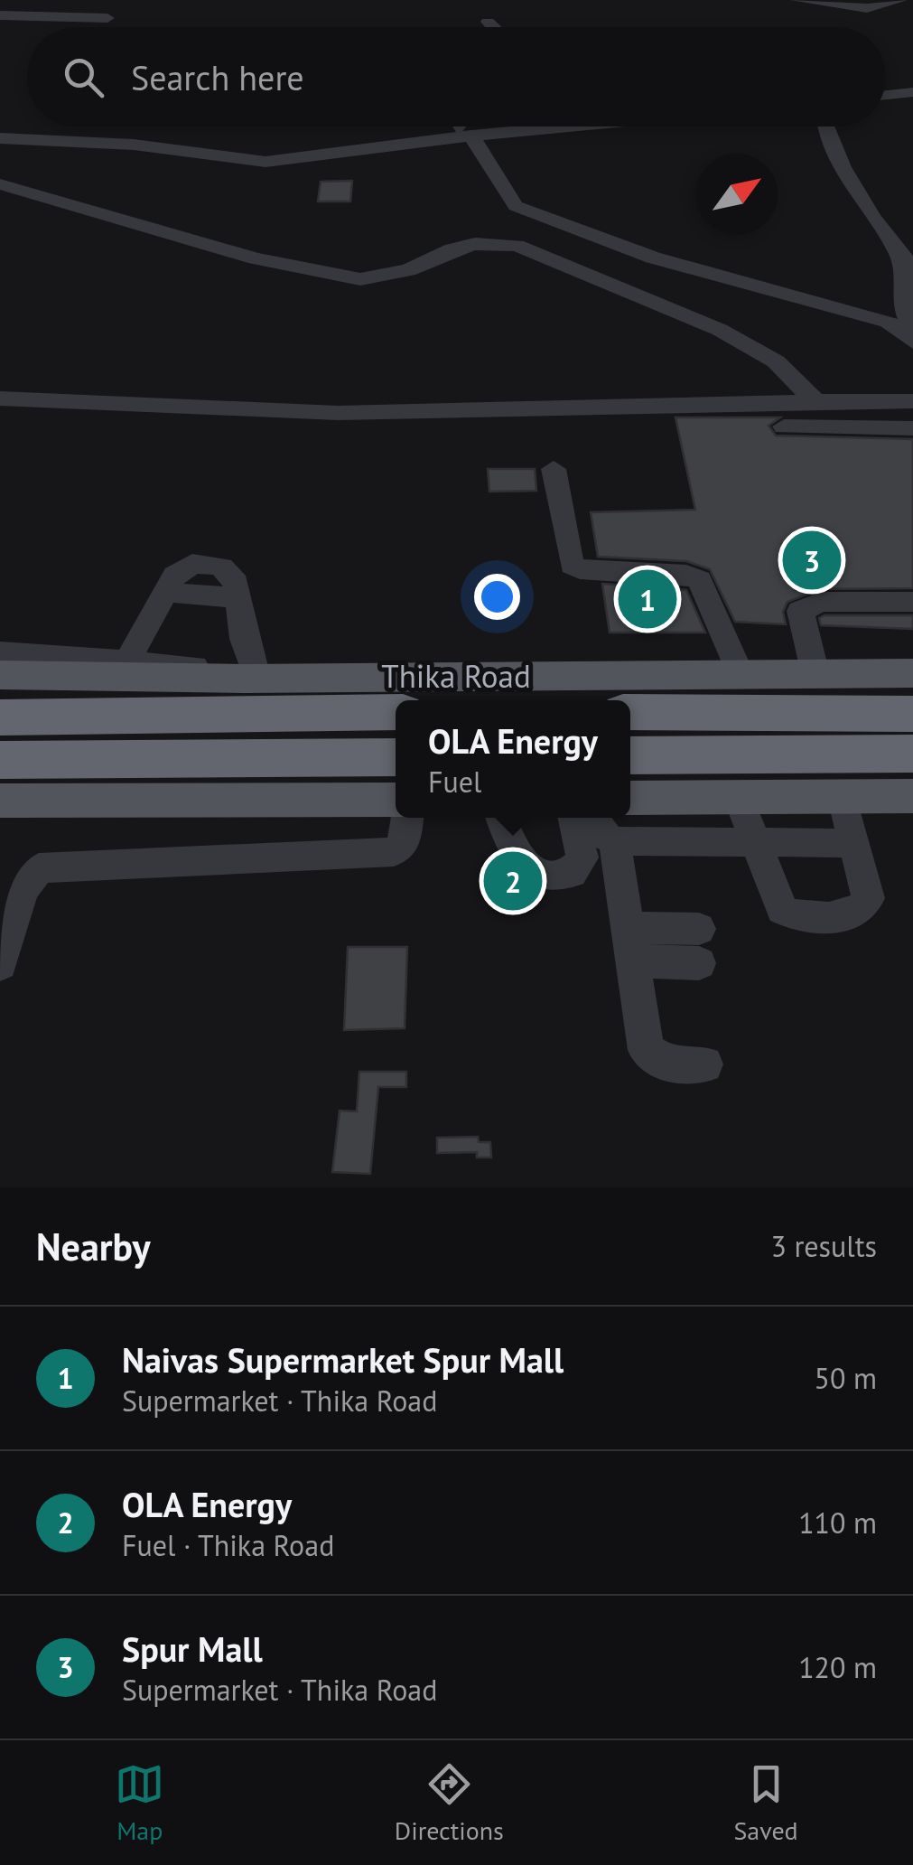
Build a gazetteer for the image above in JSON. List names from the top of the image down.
{
  "streets": {
    "highway": ["Thika Road"]
  },
  "north": "top right",
  "page": {
    "search": "Search here",
    "pins": ["3", "1", "2"],
    "popup": ["OLA Energy", "Fuel"],
    "heading": ["Nearby", "3 results"],
    "list": [
      {
        "mark": "1",
        "name": "Naivas Supermarket Spur Mall",
        "note": "Supermarket · Thika Road",
        "value": "50 m"
      },
      {
        "mark": "2",
        "name": "OLA Energy",
        "note": "Fuel · Thika Road",
        "value": "110 m"
      },
      {
        "mark": "3",
        "name": "Spur Mall",
        "note": "Supermarket · Thika Road",
        "value": "120 m"
      }
    ],
    "nav": ["Map", "Directions", "Saved"]
  }
}
